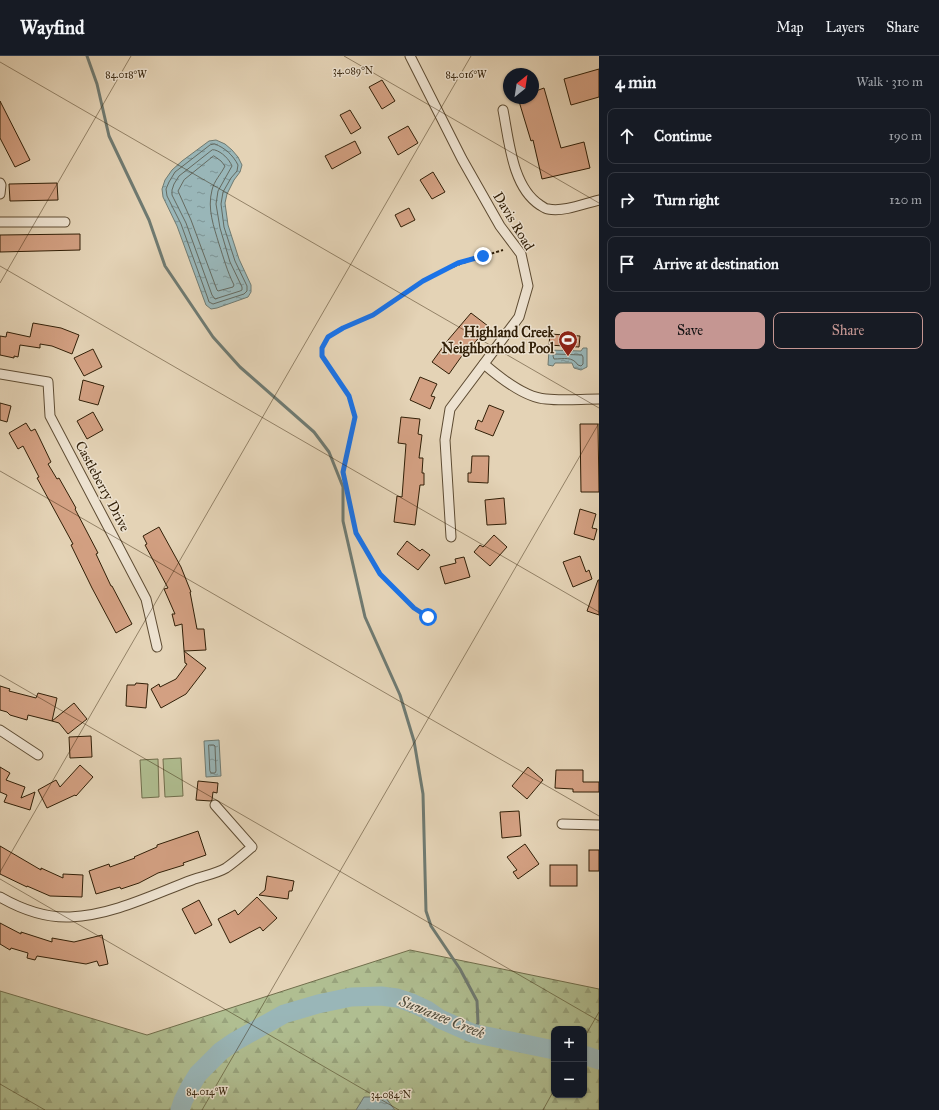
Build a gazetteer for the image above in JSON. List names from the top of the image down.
{
  "streets": {
    "street": ["Davis Road", "Castleberry Drive"]
  },
  "water": ["Suwanee Creek"],
  "places": {
    "sports": ["Highland Creek Neighborhood Pool"]
  },
  "north": "top right",
  "page": {
    "header": "Wayfind",
    "nav": ["Map", "Layers", "Share"],
    "heading": ["4 min", "Walk · 310 m"],
    "list": [
      ["Continue", "190 m"],
      ["Turn right", "120 m"],
      "Arrive at destination"
    ],
    "buttons": ["Save", "Share"],
    "map_buttons": ["+", "−"]
  },
  "coordinates": [
    "34.089°N",
    "84.018°W",
    "84.016°W",
    "84.014°W",
    "34.084°N"
  ]
}
